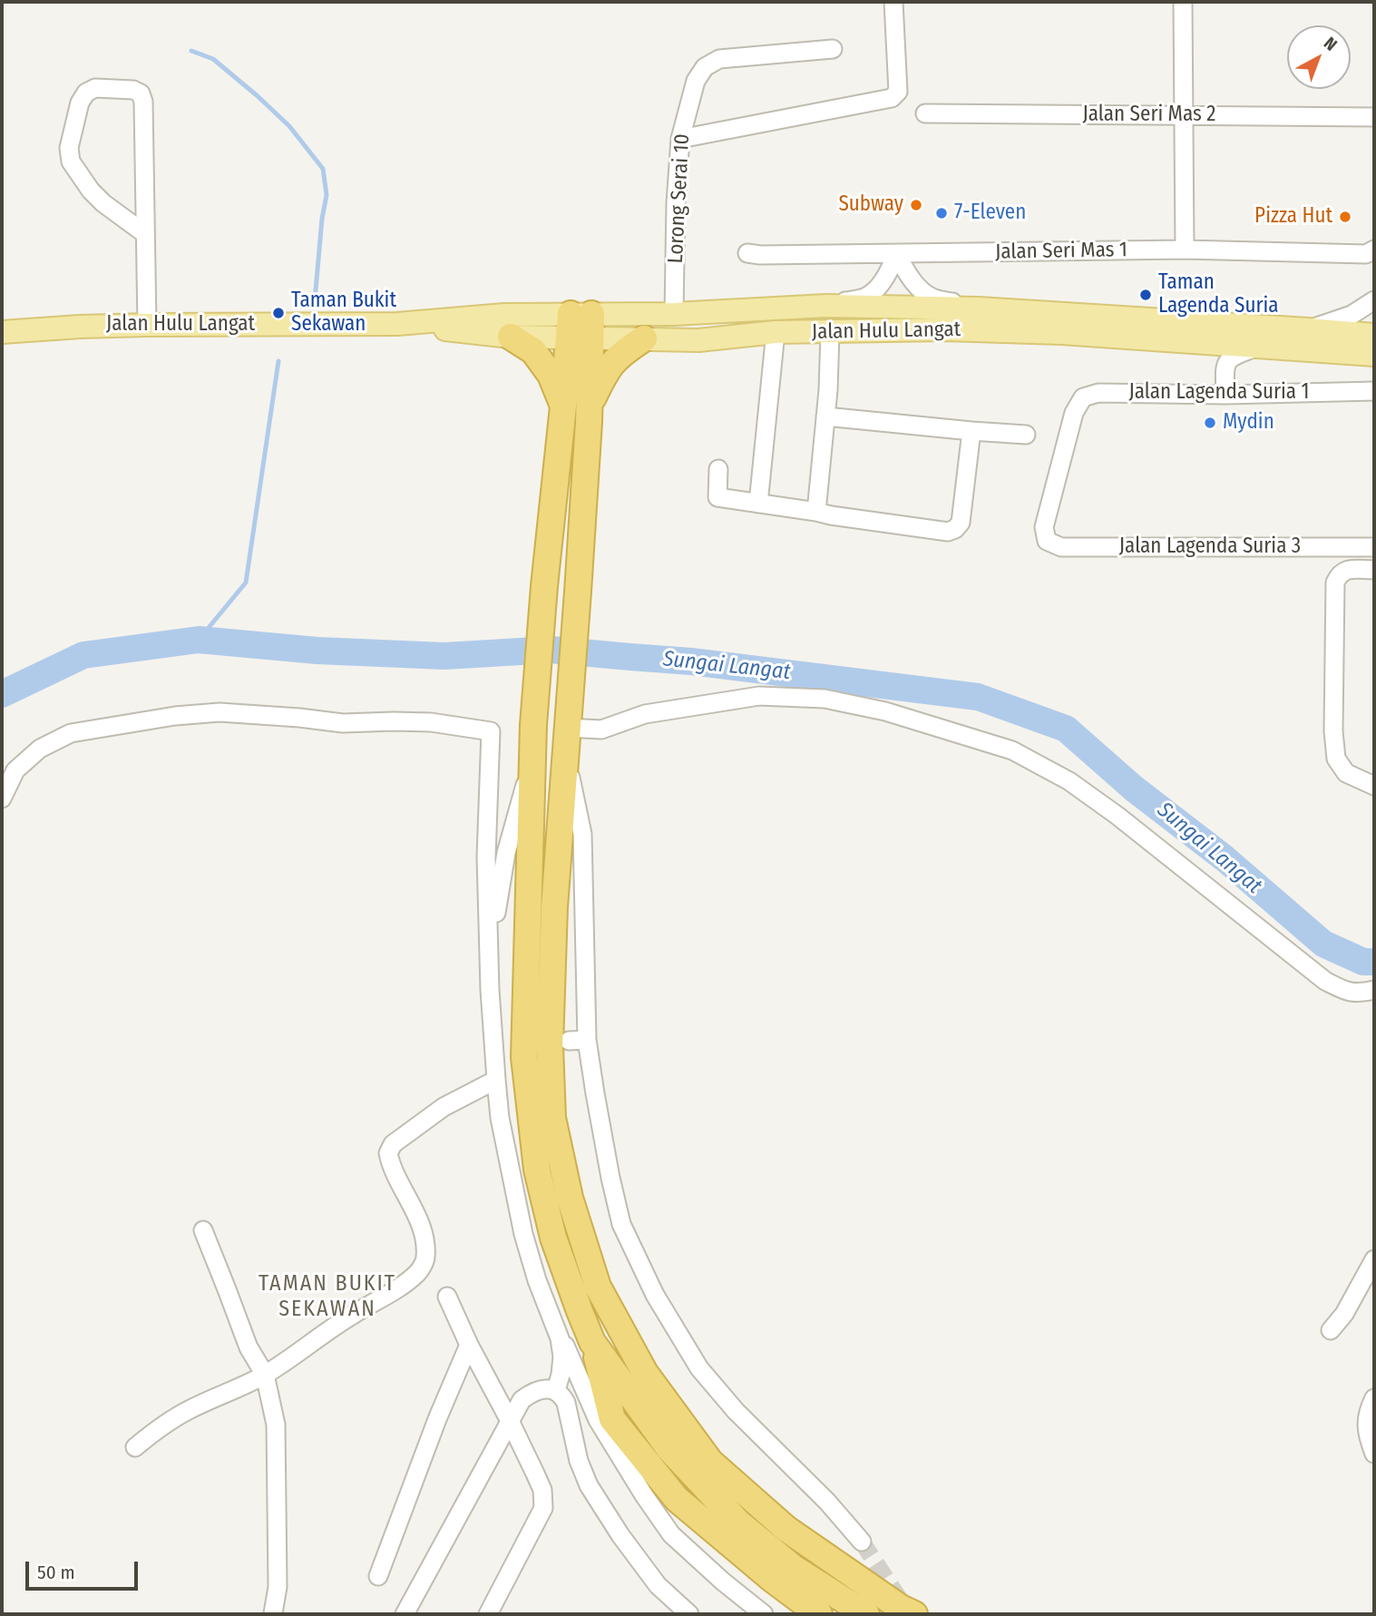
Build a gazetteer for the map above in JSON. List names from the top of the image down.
{
  "streets": {
    "main road": ["Jalan Hulu Langat"],
    "street": [
      "Jalan Seri Mas 2",
      "Lorong Serai 10",
      "Jalan Seri Mas 1",
      "Jalan Lagenda Suria 1",
      "Jalan Lagenda Suria 3"
    ]
  },
  "crossings": [
    ["Lorong Serai 10", "Jalan Hulu Langat"],
    ["Jalan Lagenda Suria 1", "Jalan Lagenda Suria 3"]
  ],
  "districts": ["TAMAN BUKIT SEKAWAN"],
  "water": ["Sungai Langat"],
  "places": [
    "Subway",
    "7-Eleven",
    "Pizza Hut",
    "Taman Lagenda Suria",
    "Taman Bukit Sekawan",
    "Mydin"
  ],
  "scale_bar": "50 m",
  "north": "top right"
}
